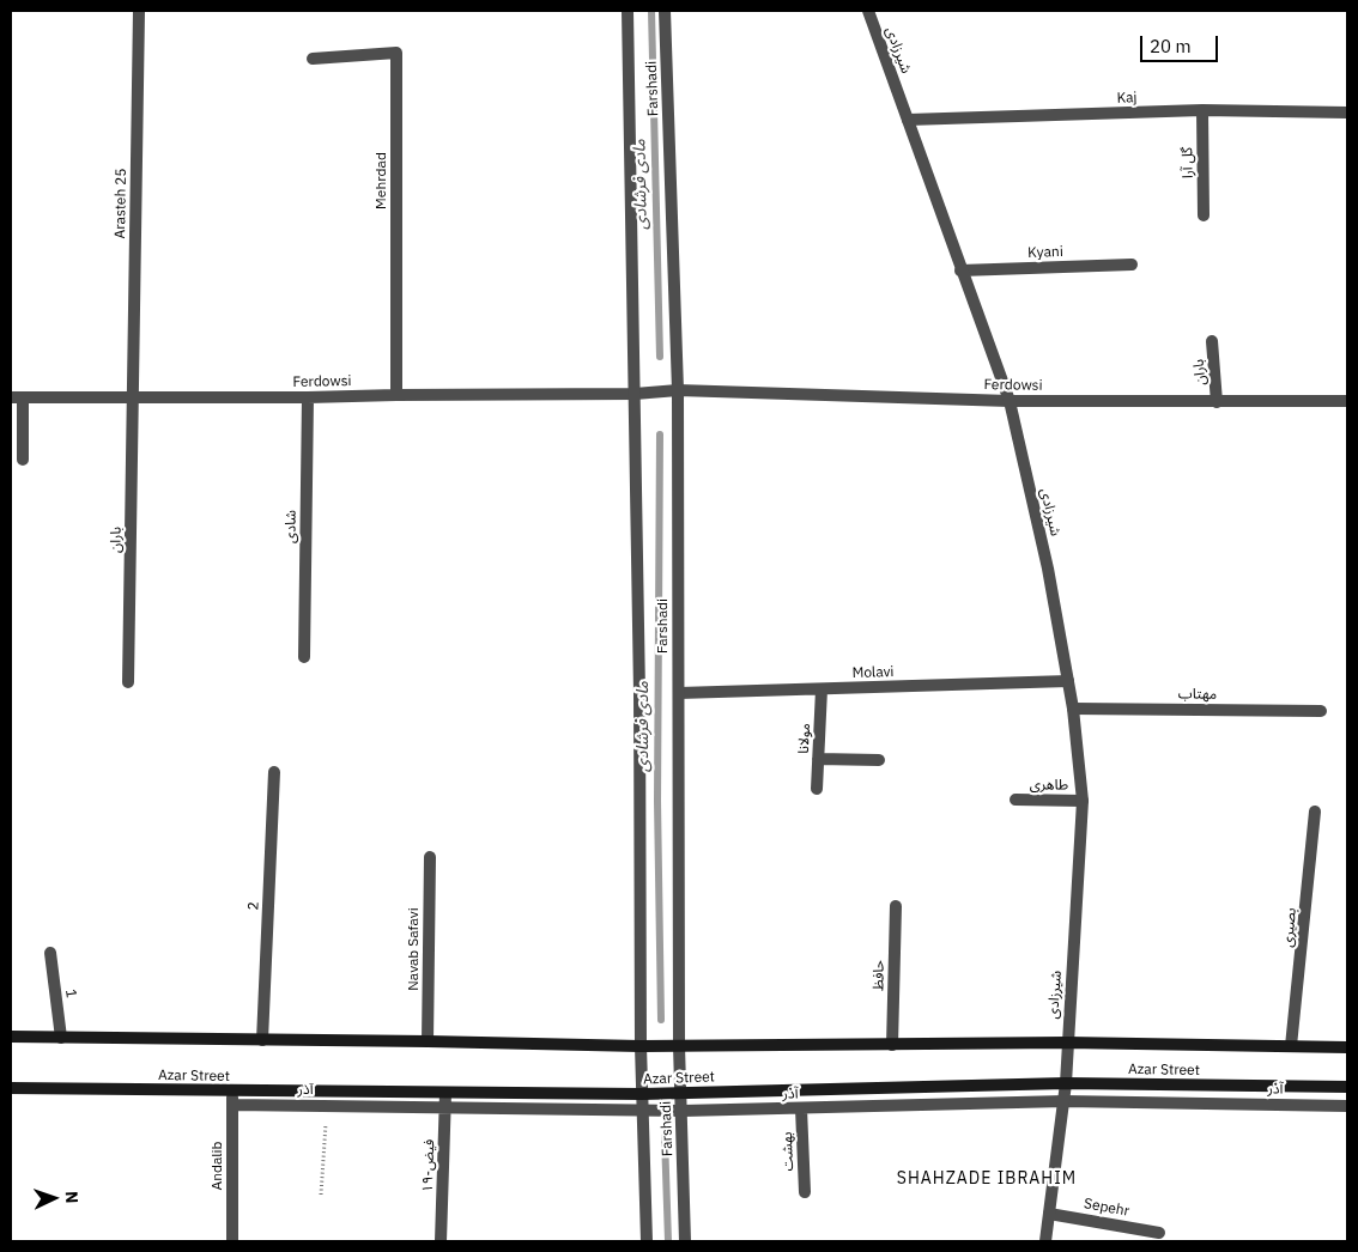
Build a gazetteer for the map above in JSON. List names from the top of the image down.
{
  "streets": {
    "main road": ["Azar Street"],
    "street": [
      "شیرزادی",
      "Farshadi",
      "Kaj",
      "گل آرا",
      "Mehrdad",
      "Arasteh 25",
      "Kyani",
      "باران",
      "Ferdowsi",
      "شادی",
      "Molavi",
      "مهتاب",
      "مولانا",
      "طاهری",
      "2",
      "بصیری",
      "Navab Safavi",
      "حافظ",
      "1",
      "آذر",
      "بهشت",
      "Andalib",
      "۱۹-فیض",
      "Sepehr"
    ]
  },
  "crossings": [
    ["شیرزادی", "Kaj"],
    ["شیرزادی", "Kyani"],
    ["شیرزادی", "Ferdowsi"],
    ["شیرزادی", "Molavi"],
    ["شیرزادی", "مهتاب"],
    ["شیرزادی", "طاهری"],
    ["شیرزادی", "Azar Street"],
    ["شیرزادی", "آذر"],
    ["شیرزادی", "Sepehr"],
    ["Farshadi", "Ferdowsi"],
    ["Farshadi", "Molavi"],
    ["Farshadi", "Azar Street"],
    ["Farshadi", "آذر"],
    ["Kaj", "گل آرا"],
    ["Mehrdad", "Ferdowsi"],
    ["Arasteh 25", "باران"],
    ["Arasteh 25", "Ferdowsi"],
    ["باران", "Ferdowsi"],
    ["Ferdowsi", "شادی"],
    ["Molavi", "مولانا"],
    ["2", "Azar Street"],
    ["بصیری", "Azar Street"],
    ["Navab Safavi", "Azar Street"],
    ["حافظ", "Azar Street"],
    ["1", "Azar Street"],
    ["Azar Street", "Andalib"],
    ["Azar Street", "۱۹-فیض"],
    ["آذر", "بهشت"],
    ["آذر", "Andalib"],
    ["آذر", "۱۹-فیض"]
  ],
  "districts": ["SHAHZADE IBRAHIM"],
  "water": ["مادی فرشادی"],
  "scale_bar": "20 m",
  "north": "right"
}
